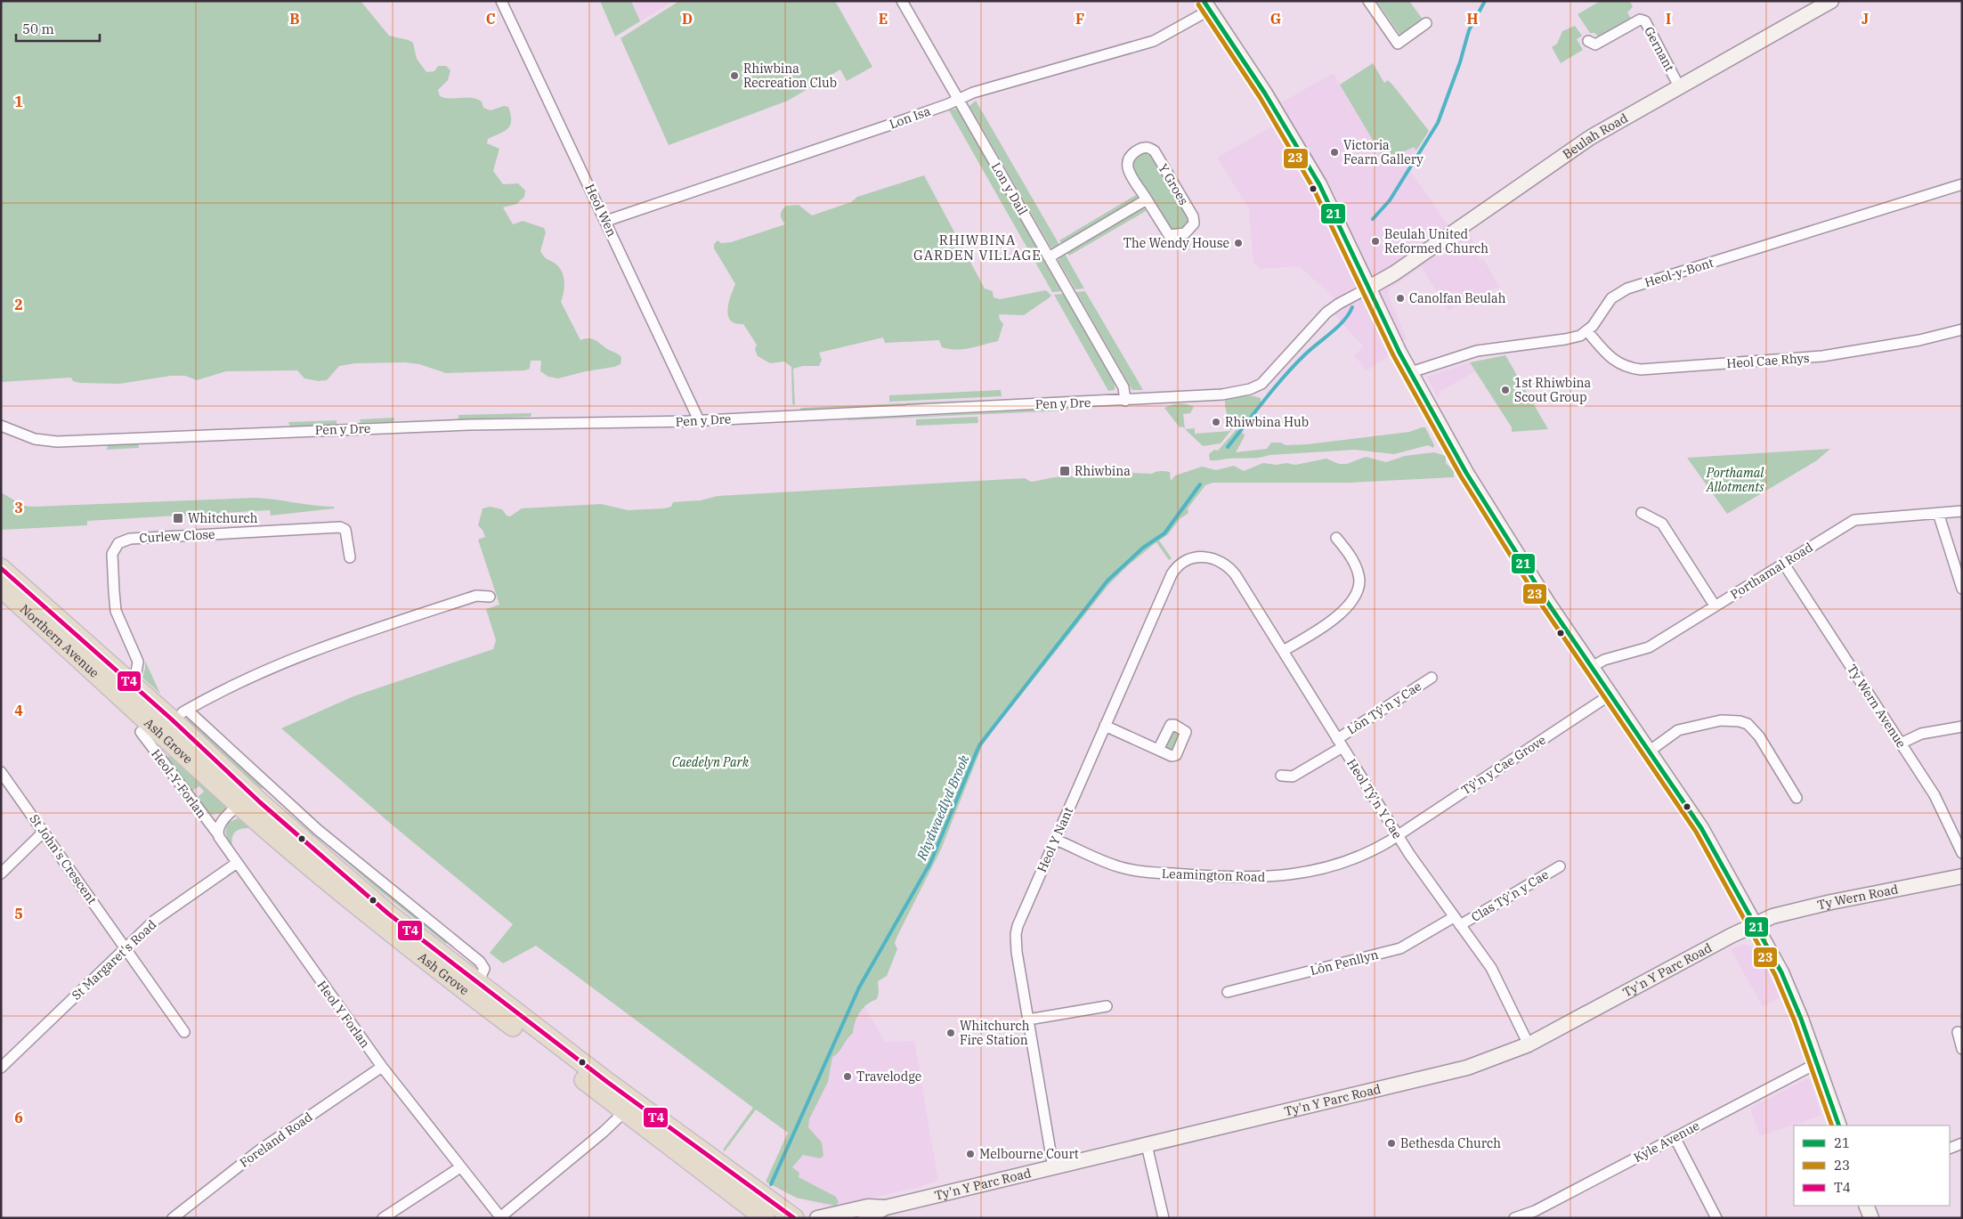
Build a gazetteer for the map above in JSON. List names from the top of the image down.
{
  "streets": {
    "highway": ["Northern Avenue", "Ash Grove"],
    "street": [
      "Gernant",
      "Lon Isa",
      "Beulah Road",
      "Y Groes",
      "Lon y Dail",
      "Heol Wen",
      "Heol-y-Bont",
      "Heol Cae Rhys",
      "Pen y Dre",
      "Curlew Close",
      "Porthamal Road",
      "Ty Wern Avenue",
      "Lôn Tŷ'n y Cae",
      "Tŷ'n y Cae Grove",
      "Heol-Y-Forlan",
      "Heol Tŷ'n Y Cae",
      "Heol Y Nant",
      "St John's Crescent",
      "Leamington Road",
      "Clas Tŷ'n y Cae",
      "Ty Wern Road",
      "St Margaret's Road",
      "Lôn Penllyn",
      "Ty'n Y Parc Road",
      "Heol Y Forlan",
      "Foreland Road",
      "Kyle Avenue"
    ]
  },
  "crossings": [
    ["Gernant", "Beulah Road"],
    ["Lon Isa", "Lon y Dail"],
    ["Lon Isa", "Heol Wen"],
    ["Beulah Road", "Pen y Dre"],
    ["Lon y Dail", "Pen y Dre"],
    ["Heol Wen", "Pen y Dre"],
    ["Heol-y-Bont", "Heol Cae Rhys"],
    ["Curlew Close", "Northern Avenue"],
    ["Curlew Close", "Ash Grove"],
    ["Porthamal Road", "Ty Wern Avenue"],
    ["Northern Avenue", "Ash Grove"],
    ["Lôn Tŷ'n y Cae", "Heol Tŷ'n Y Cae"],
    ["Tŷ'n y Cae Grove", "Heol Tŷ'n Y Cae"],
    ["Tŷ'n y Cae Grove", "Leamington Road"],
    ["Heol-Y-Forlan", "Heol Y Forlan"],
    ["Heol Tŷ'n Y Cae", "Heol Y Nant"],
    ["Heol Tŷ'n Y Cae", "Leamington Road"],
    ["Heol Tŷ'n Y Cae", "Clas Tŷ'n y Cae"],
    ["Heol Tŷ'n Y Cae", "Lôn Penllyn"],
    ["Heol Tŷ'n Y Cae", "Ty'n Y Parc Road"],
    ["Heol Y Nant", "Leamington Road"],
    ["Heol Y Nant", "Ty'n Y Parc Road"],
    ["St John's Crescent", "St Margaret's Road"],
    ["Clas Tŷ'n y Cae", "Lôn Penllyn"],
    ["Ty Wern Road", "Ty'n Y Parc Road"],
    ["St Margaret's Road", "Heol Y Forlan"],
    ["Heol Y Forlan", "Foreland Road"]
  ],
  "districts": ["RHIWBINA GARDEN VILLAGE"],
  "water": ["Rhydwaedlyd Brook"],
  "parks": ["Porthamal Allotments", "Caedelyn Park"],
  "places": {
    "other": [
      "Rhiwbina Recreation Club",
      "Victoria Fearn Gallery",
      "Beulah United Reformed Church",
      "The Wendy House",
      "Canolfan Beulah",
      "1st Rhiwbina Scout Group",
      "Rhiwbina Hub",
      "Whitchurch Fire Station",
      "Travelodge",
      "Bethesda Church",
      "Melbourne Court"
    ],
    "transit": ["Rhiwbina", "Whitchurch"]
  },
  "lines": ["transit line 21", "transit line 23", "transit line T4"],
  "legend": ["21", "23", "T4"],
  "scale_bar": "50 m",
  "grid": {
    "columns": [
      "B",
      "C",
      "D",
      "E",
      "F",
      "G",
      "H",
      "I",
      "J"
    ],
    "rows": [
      "1",
      "2",
      "3",
      "4",
      "5",
      "6"
    ]
  }
}
